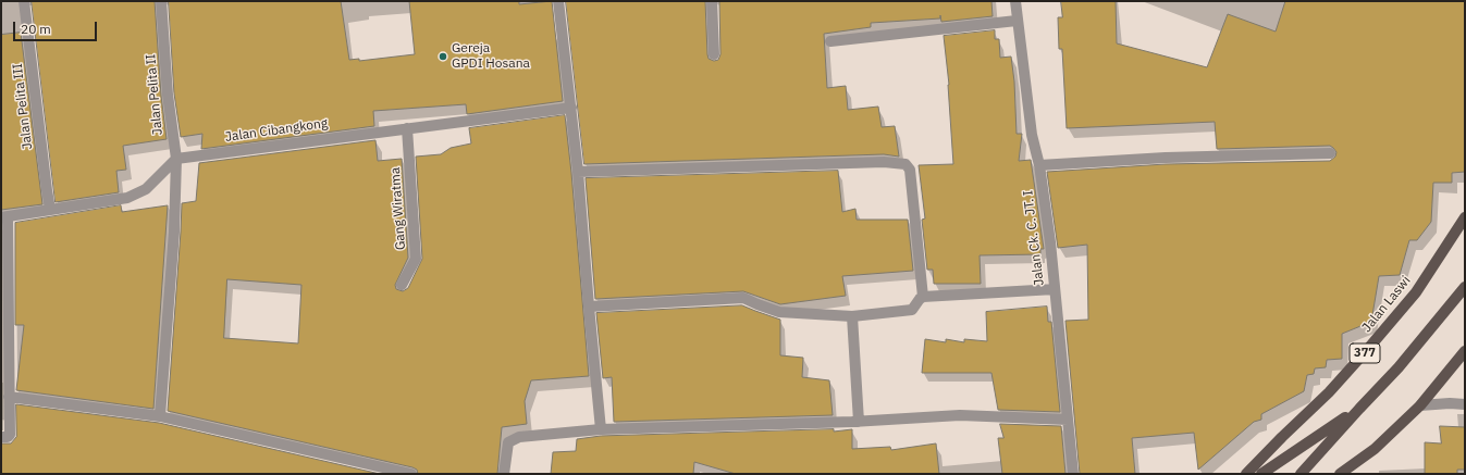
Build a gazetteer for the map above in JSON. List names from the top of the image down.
{
  "streets": {
    "main road": ["Jalan Laswi", "377"],
    "street": [
      "Jalan Pelita II",
      "Jalan Pelita III",
      "Jalan Cibangkong",
      "Gang Wiratma",
      "Jalan Ck. C. JT. I"
    ]
  },
  "crossings": [
    ["Jalan Pelita II", "Jalan Cibangkong"],
    ["Jalan Cibangkong", "Gang Wiratma"]
  ],
  "places": ["Gereja GPDI Hosana"],
  "scale_bar": "20 m"
}
